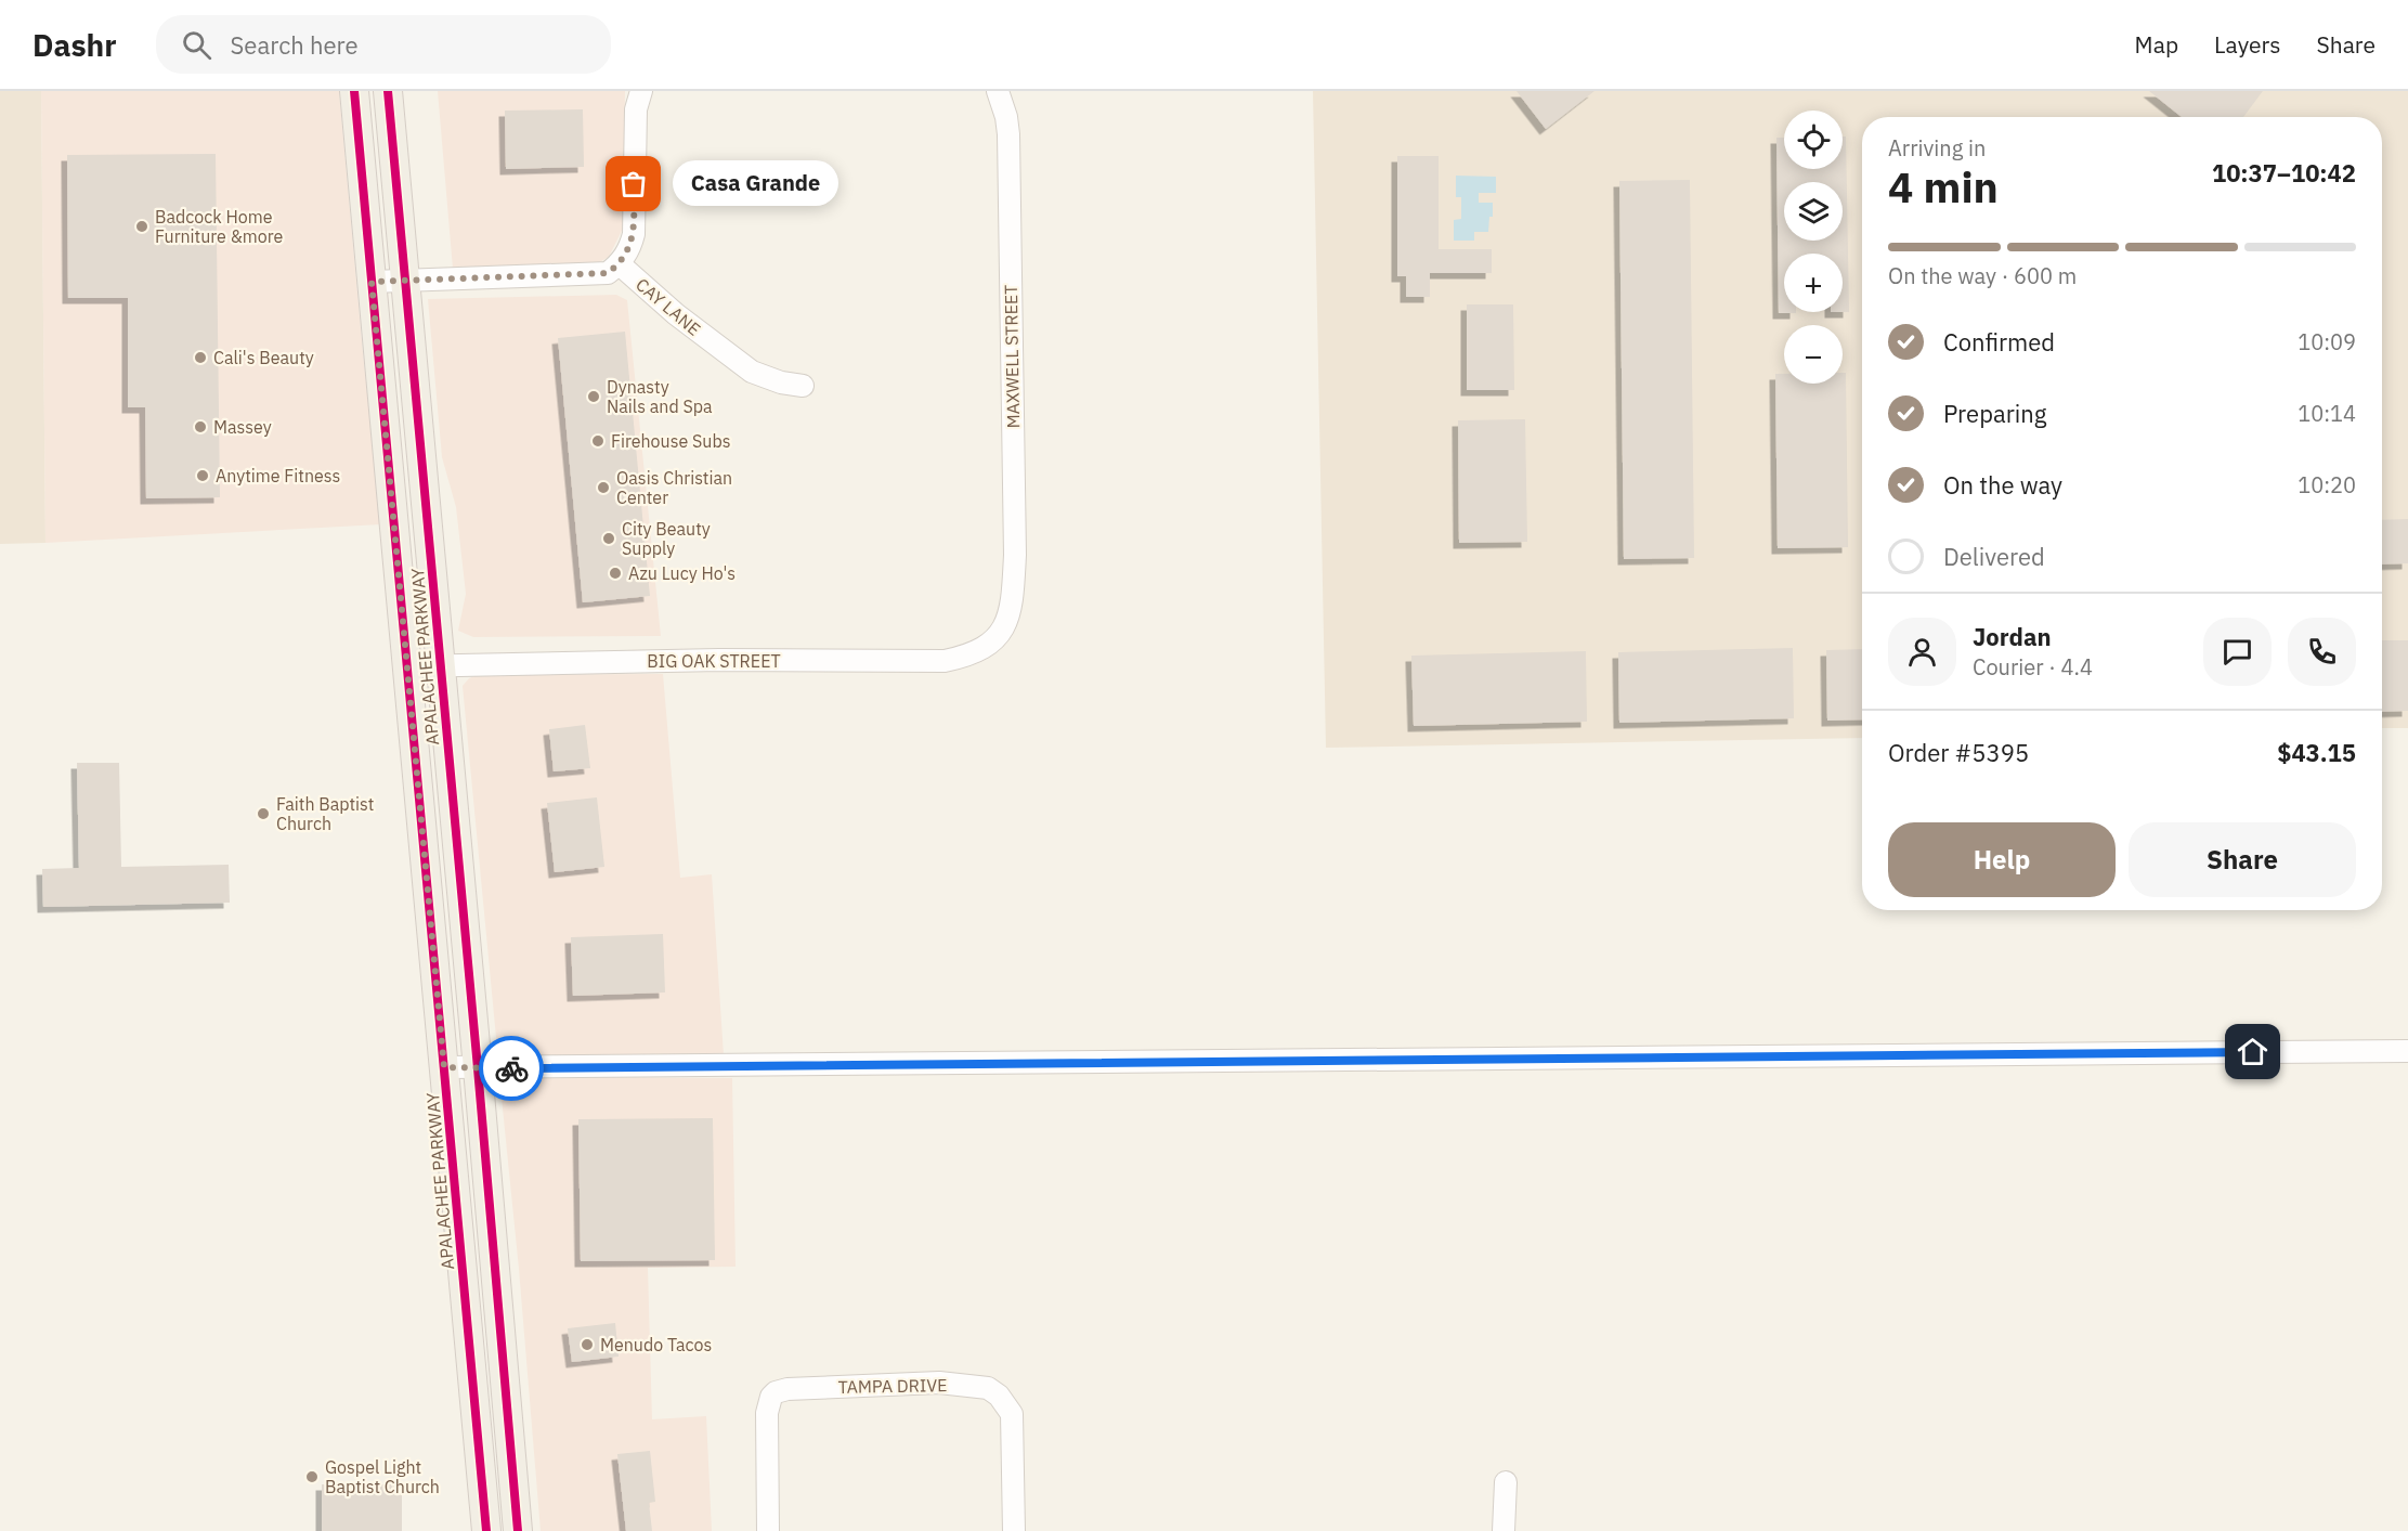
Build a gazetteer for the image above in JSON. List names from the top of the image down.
{
  "streets": {
    "main road": ["APALACHEE PARKWAY"],
    "street": [
      "CAY LANE",
      "MAXWELL STREET",
      "BIG OAK STREET",
      "TAMPA DRIVE"
    ]
  },
  "crossings": [
    ["CAY LANE", "APALACHEE PARKWAY"],
    ["MAXWELL STREET", "BIG OAK STREET"],
    ["APALACHEE PARKWAY", "BIG OAK STREET"]
  ],
  "places": [
    "Casa Grande",
    "Badcock Home Furniture &more",
    "Cali's Beauty",
    "Dynasty Nails and Spa",
    "Massey",
    "Firehouse Subs",
    "Anytime Fitness",
    "Oasis Christian Center",
    "City Beauty Supply",
    "Azu Lucy Ho's",
    "Faith Baptist Church",
    "Menudo Tacos",
    "Gospel Light Baptist Church"
  ],
  "page": {
    "header": "Dashr",
    "search": "Search here",
    "nav": ["Map", "Layers", "Share"],
    "map_buttons": ["+", "−"],
    "heading": ["4 min", "Arriving in", "10:37–10:42"],
    "panel": [
      "Jordan",
      "Courier · 4.4",
      "Order #5395",
      "$43.15"
    ],
    "bubble": "Casa Grande",
    "bar": "On the way · 600 m",
    "list": [
      ["Confirmed", "10:09"],
      ["Preparing", "10:14"],
      ["On the way", "10:20"],
      "Delivered"
    ],
    "buttons": ["Help", "Share"]
  }
}
